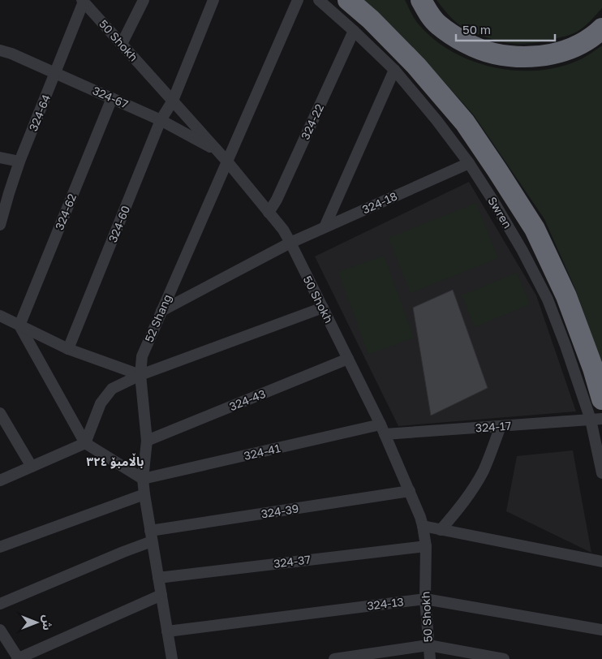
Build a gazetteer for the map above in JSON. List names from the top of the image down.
{
  "streets": {
    "street": [
      "50 Shokh",
      "324-67",
      "324-64",
      "324-22",
      "324-18",
      "324-62",
      "Swren",
      "324-60",
      "52 Shang",
      "324-43",
      "324-17",
      "324-41",
      "324-39",
      "324-37",
      "324-13"
    ]
  },
  "crossings": [
    ["50 Shokh", "324-67"],
    ["50 Shokh", "324-64"],
    ["50 Shokh", "324-22"],
    ["50 Shokh", "324-18"],
    ["50 Shokh", "324-60"],
    ["50 Shokh", "52 Shang"],
    ["50 Shokh", "324-43"],
    ["50 Shokh", "324-17"],
    ["50 Shokh", "324-41"],
    ["50 Shokh", "324-39"],
    ["50 Shokh", "324-37"],
    ["50 Shokh", "324-13"],
    ["324-67", "324-64"],
    ["324-67", "324-62"],
    ["324-67", "324-60"],
    ["324-22", "Swren"],
    ["324-18", "Swren"],
    ["324-18", "52 Shang"],
    ["Swren", "324-17"],
    ["52 Shang", "324-43"],
    ["52 Shang", "324-41"],
    ["52 Shang", "324-39"],
    ["52 Shang", "324-37"],
    ["52 Shang", "324-13"],
    ["324-17", "324-41"]
  ],
  "districts": ["باڵامبۆ ٣٢٤"],
  "scale_bar": "50 m",
  "north": "right"
}
